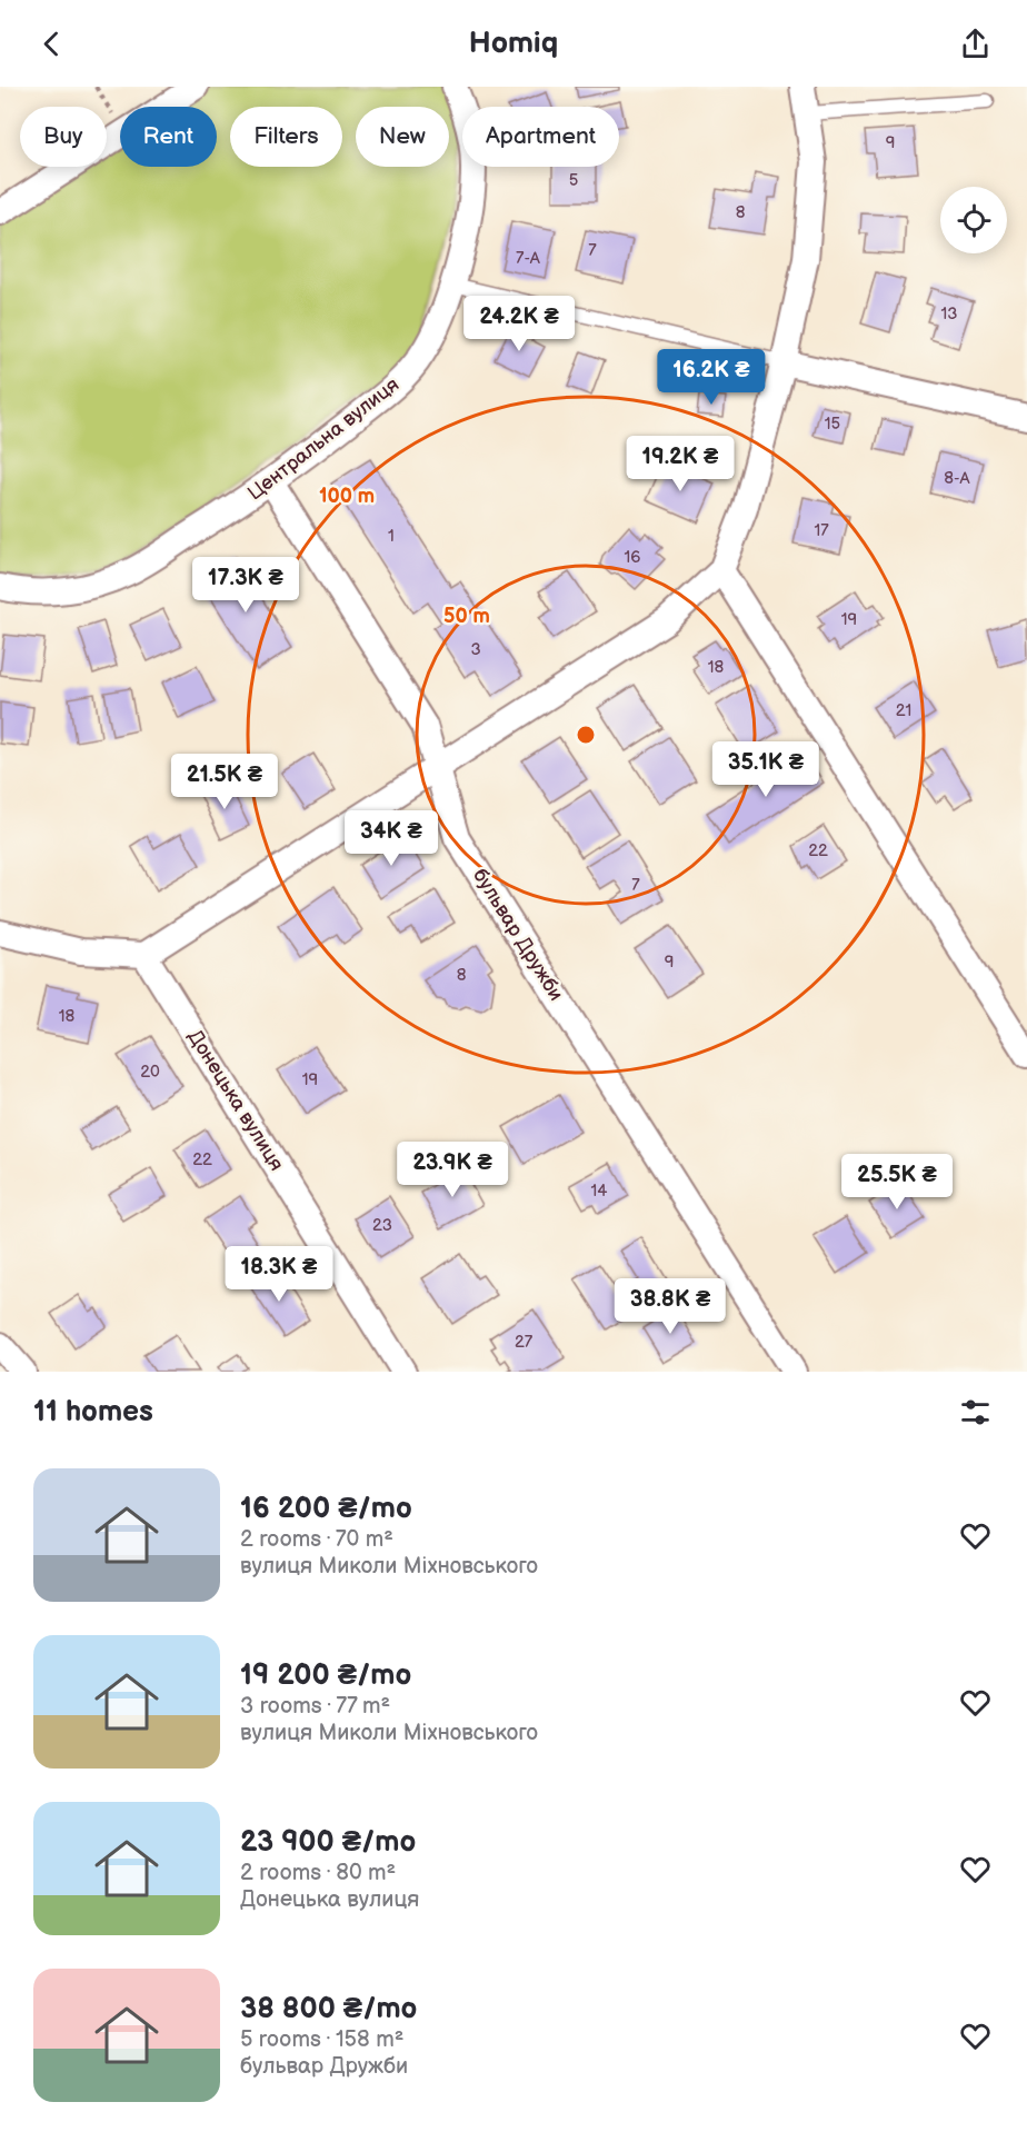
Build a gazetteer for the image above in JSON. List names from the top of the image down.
{
  "streets": {
    "street": ["Центральна вулиця", "бульвар Дружби", "Донецька вулиця"]
  },
  "crossings": [
    ["Центральна вулиця", "бульвар Дружби"]
  ],
  "house_numbers": [
    "9",
    "5",
    "8",
    "7",
    "7-А",
    "13",
    "15",
    "8-А",
    "17",
    "1",
    "16",
    "19",
    "3",
    "18",
    "21",
    "22",
    "7",
    "9",
    "8",
    "18",
    "20",
    "19",
    "22",
    "14",
    "23",
    "27"
  ],
  "page": {
    "header": "Homiq",
    "chip": [
      "Buy",
      "Rent",
      "Filters",
      "New",
      "Apartment"
    ],
    "price": [
      "24.2K ₴",
      "16.2K ₴",
      "19.2K ₴",
      "17.3K ₴",
      "35.1K ₴",
      "21.5K ₴",
      "34K ₴",
      "23.9K ₴",
      "25.5K ₴",
      "18.3K ₴",
      "38.8K ₴"
    ],
    "heading": "11 homes",
    "list": [
      {
        "name": "16 200 ₴/mo",
        "note": "2 rooms · 70 m² · вулиця Миколи Міхновського"
      },
      {
        "name": "19 200 ₴/mo",
        "note": "3 rooms · 77 m² · вулиця Миколи Міхновського"
      },
      {
        "name": "23 900 ₴/mo",
        "note": "2 rooms · 80 m² · Донецька вулиця"
      },
      {
        "name": "38 800 ₴/mo",
        "note": "5 rooms · 158 m² · бульвар Дружби"
      }
    ]
  },
  "rings": ["100 m", "50 m"]
}
